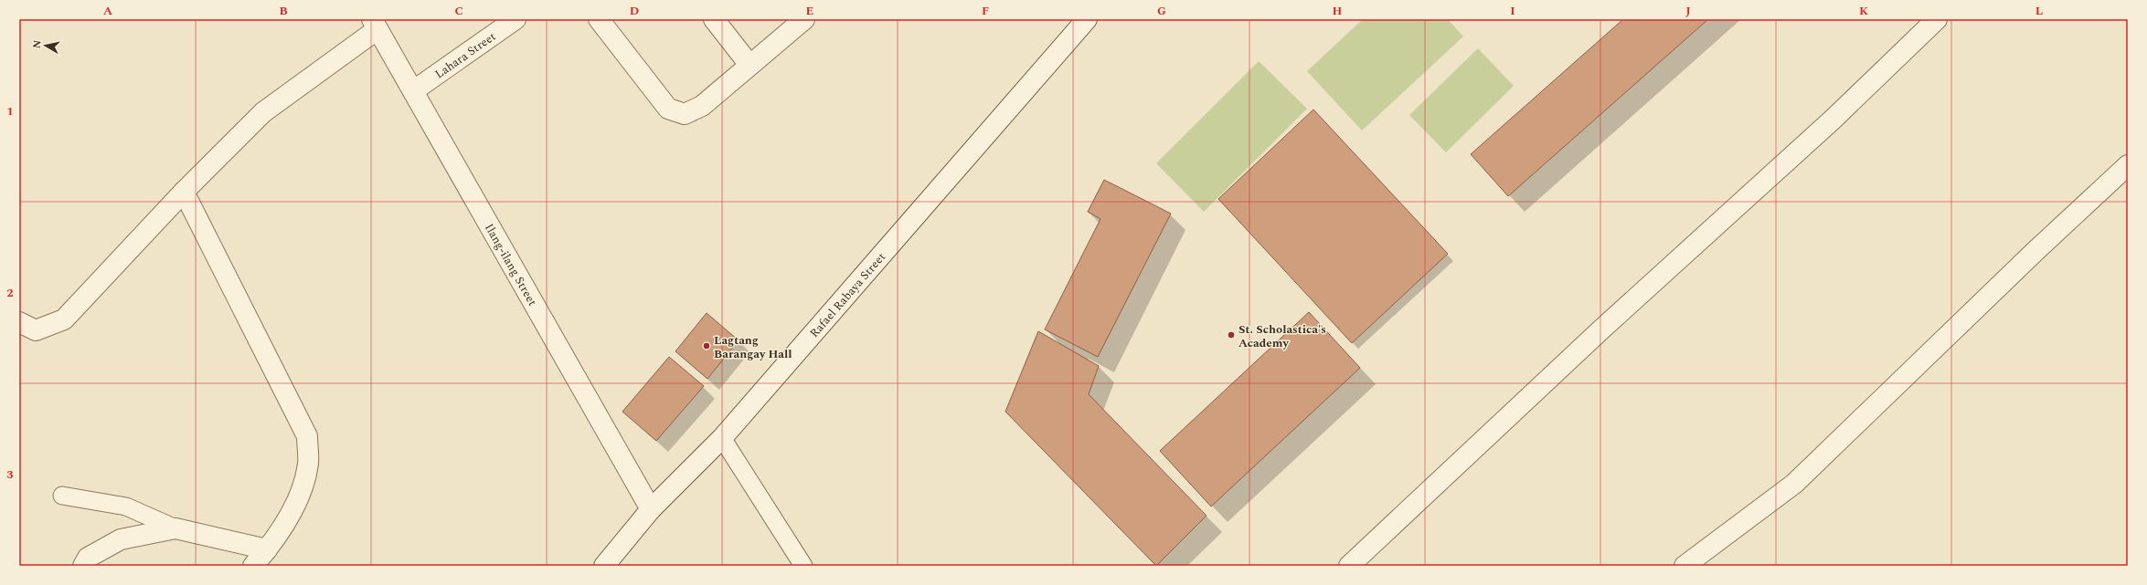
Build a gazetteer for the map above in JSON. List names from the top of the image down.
{
  "streets": {
    "street": ["Lahara Street", "Ilang-ilang Street", "Rafael Rabaya Street"]
  },
  "crossings": [
    ["Lahara Street", "Ilang-ilang Street"],
    ["Ilang-ilang Street", "Rafael Rabaya Street"]
  ],
  "places": ["St. Scholastica's Academy", "Lagtang Barangay Hall"],
  "north": "left",
  "grid": {
    "columns": [
      "A",
      "B",
      "C",
      "D",
      "E",
      "F",
      "G",
      "H",
      "I",
      "J",
      "K",
      "L"
    ],
    "rows": ["1", "2", "3"]
  }
}
